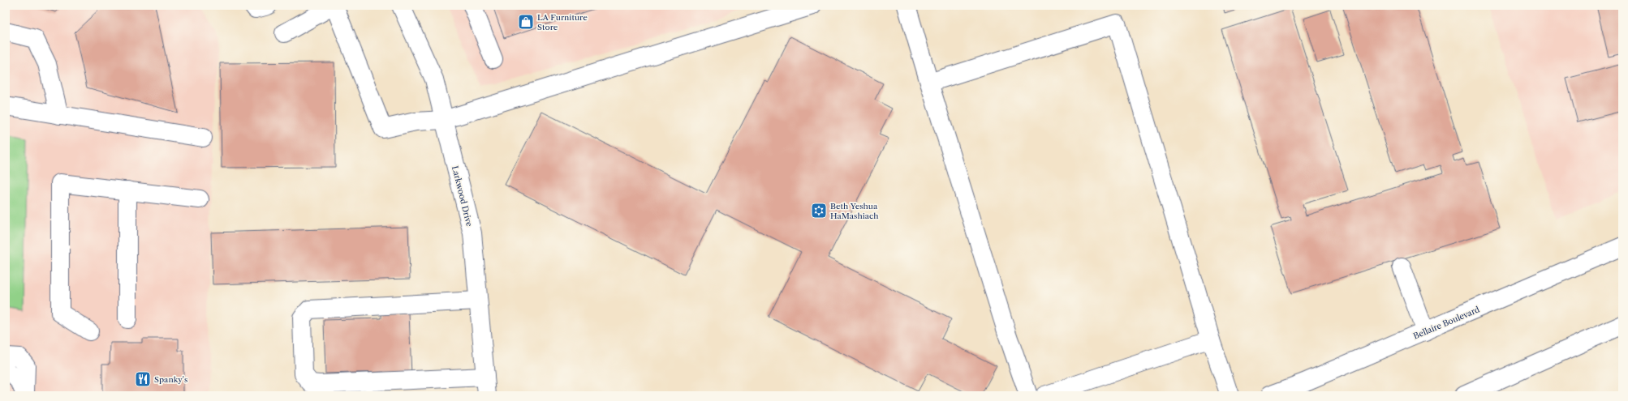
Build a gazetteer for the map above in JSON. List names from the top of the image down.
{
  "streets": {
    "main road": ["Larkwood Drive", "Bellaire Boulevard"]
  },
  "places": {
    "shop": ["LA Furniture Store"],
    "synagogue": ["Beth Yeshua HaMashiach"],
    "restaurant": ["Spanky's"]
  }
}
